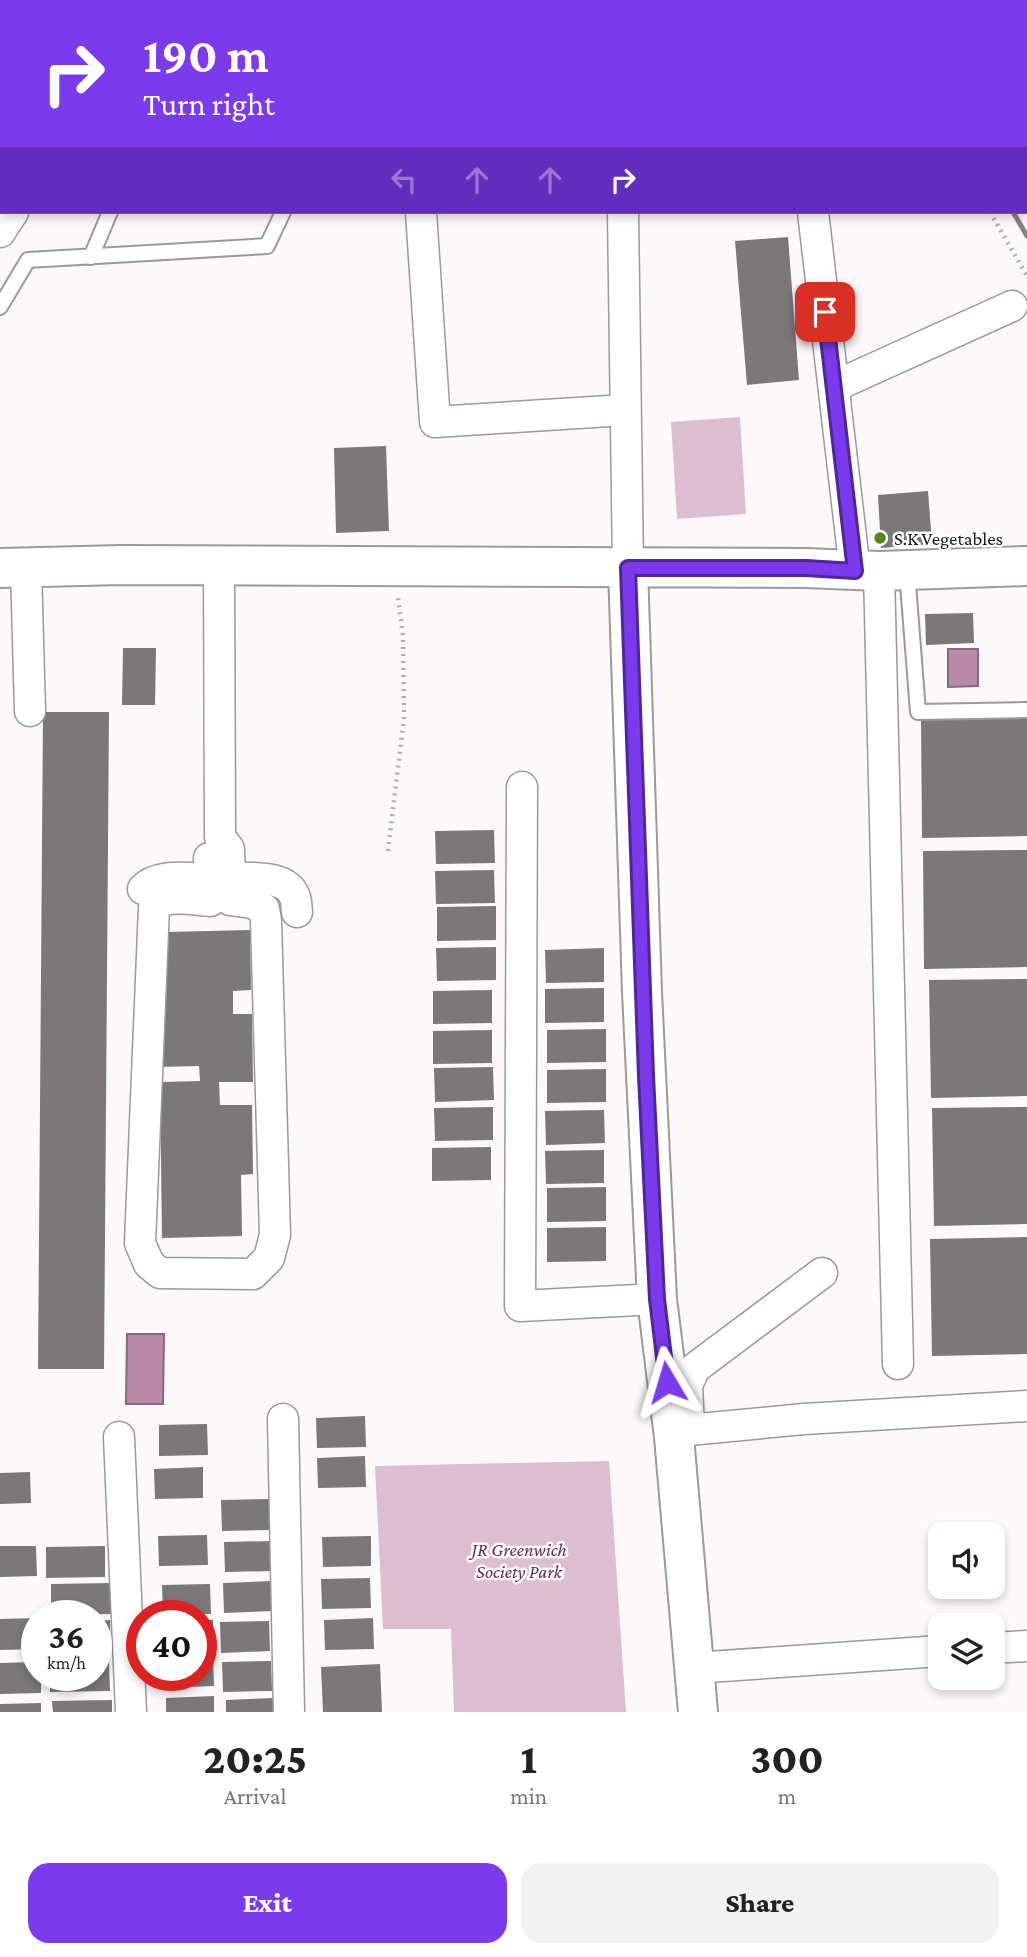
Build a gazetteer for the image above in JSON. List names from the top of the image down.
{
  "parks": ["JR Greenwich Society Park"],
  "places": ["S.K Vegetables"],
  "page": {
    "turn": ["190 m", "Turn right"],
    "speed": "36 km/h",
    "limit": "40",
    "eta": [
      "20:25",
      "Arrival",
      "1",
      "min",
      "300",
      "m"
    ],
    "buttons": ["Exit", "Share"]
  }
}
